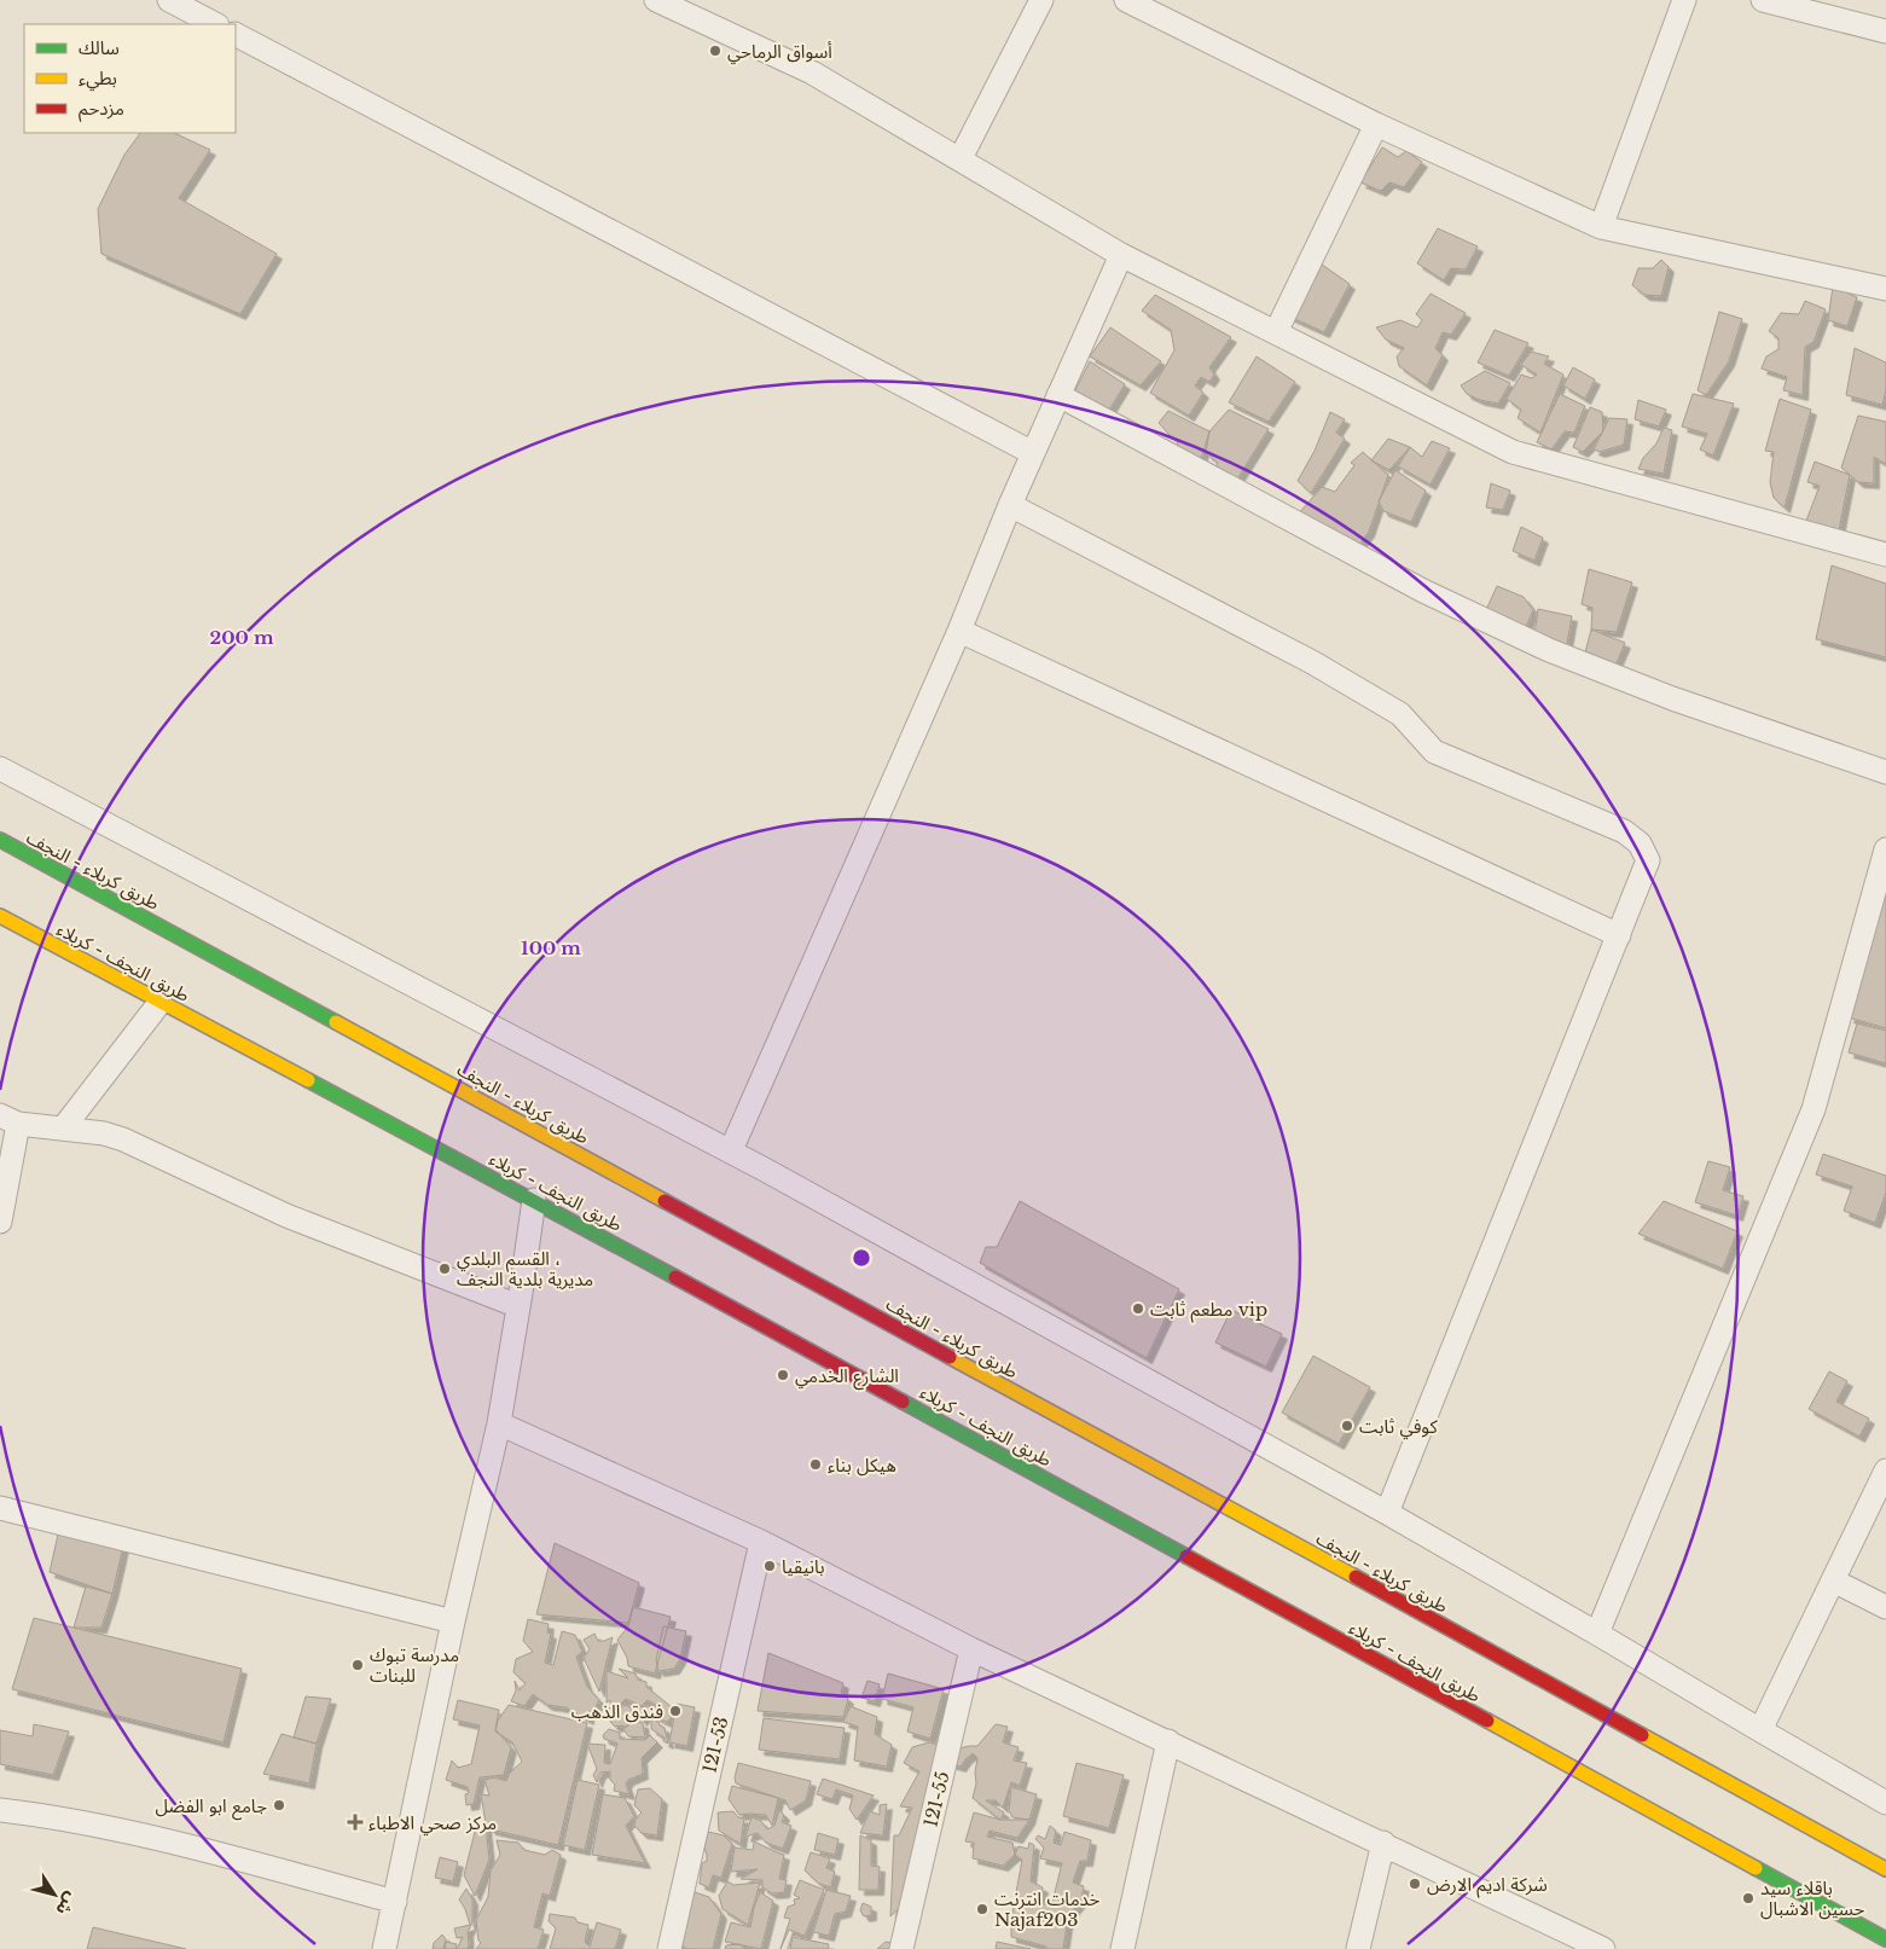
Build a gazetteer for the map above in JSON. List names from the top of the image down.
{
  "streets": {
    "highway": ["طريق کربلاء - النجف", "طريق النجف - کربلاء"],
    "street": ["121-53", "121-55"]
  },
  "places": {
    "other": [
      "أسواق الرماحي",
      "القسم البلدي ، مديرية بلدية النجف",
      "مطعم ثابت vip",
      "الشارع الخدمي",
      "كوفي ثابت",
      "هيكل بناء",
      "بانيقيا",
      "مدرسة تبوك للبنات",
      "فندق الذهب",
      "جامع ابو الفضل",
      "شركة اديم الارض",
      "باقلاء سيد حسين الاشبال",
      "خدمات انترنت Najaf203"
    ],
    "health": ["مركز صحي الاطباء"]
  },
  "legend": ["سالك", "بطيء", "مزدحم"],
  "north": "bottom right",
  "rings": ["200 m", "100 m"]
}
